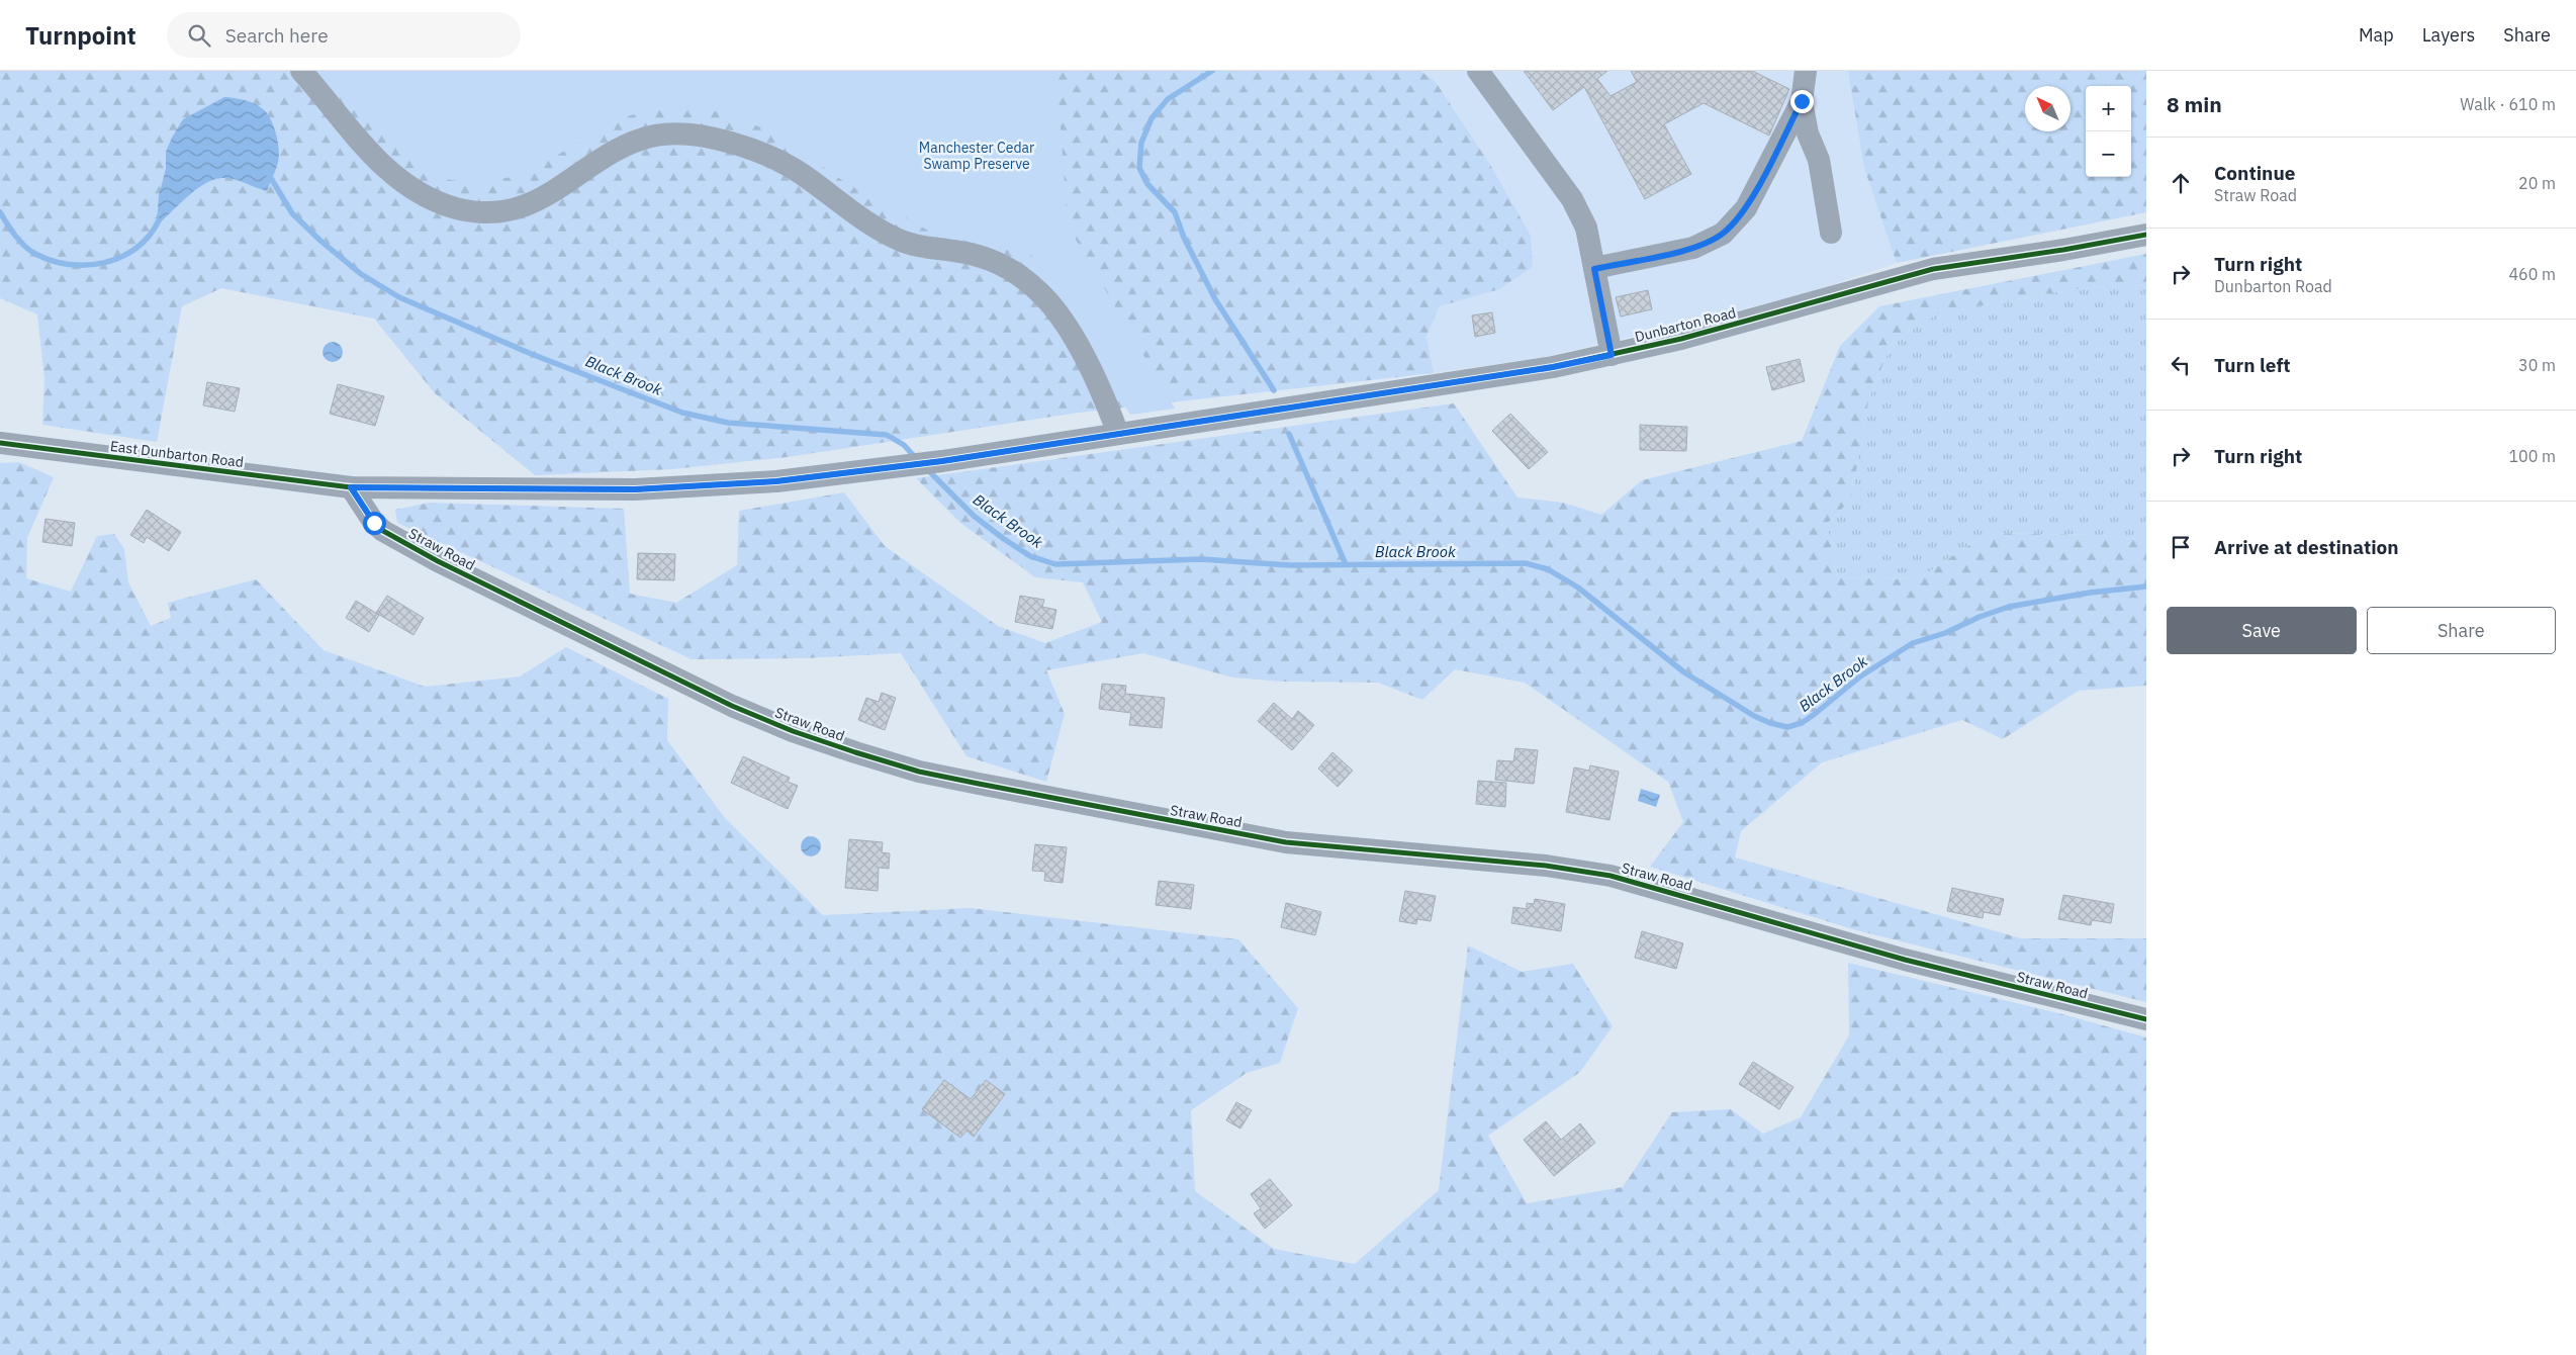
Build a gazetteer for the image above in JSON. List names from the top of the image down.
{
  "streets": {
    "street": ["Dunbarton Road", "East Dunbarton Road", "Straw Road"]
  },
  "crossings": [
    ["Dunbarton Road", "East Dunbarton Road"],
    ["Dunbarton Road", "Straw Road"],
    ["East Dunbarton Road", "Straw Road"]
  ],
  "water": ["Black Brook"],
  "parks": ["Manchester Cedar Swamp Preserve"],
  "north": "top left",
  "page": {
    "header": "Turnpoint",
    "search": "Search here",
    "nav": ["Map", "Layers", "Share"],
    "heading": ["8 min", "Walk · 610 m"],
    "map_buttons": ["+", "−"],
    "list": [
      ["Continue", "Straw Road", "20 m"],
      ["Turn right", "Dunbarton Road", "460 m"],
      ["Turn left", "30 m"],
      ["Turn right", "100 m"],
      "Arrive at destination"
    ],
    "buttons": ["Save", "Share"]
  }
}
